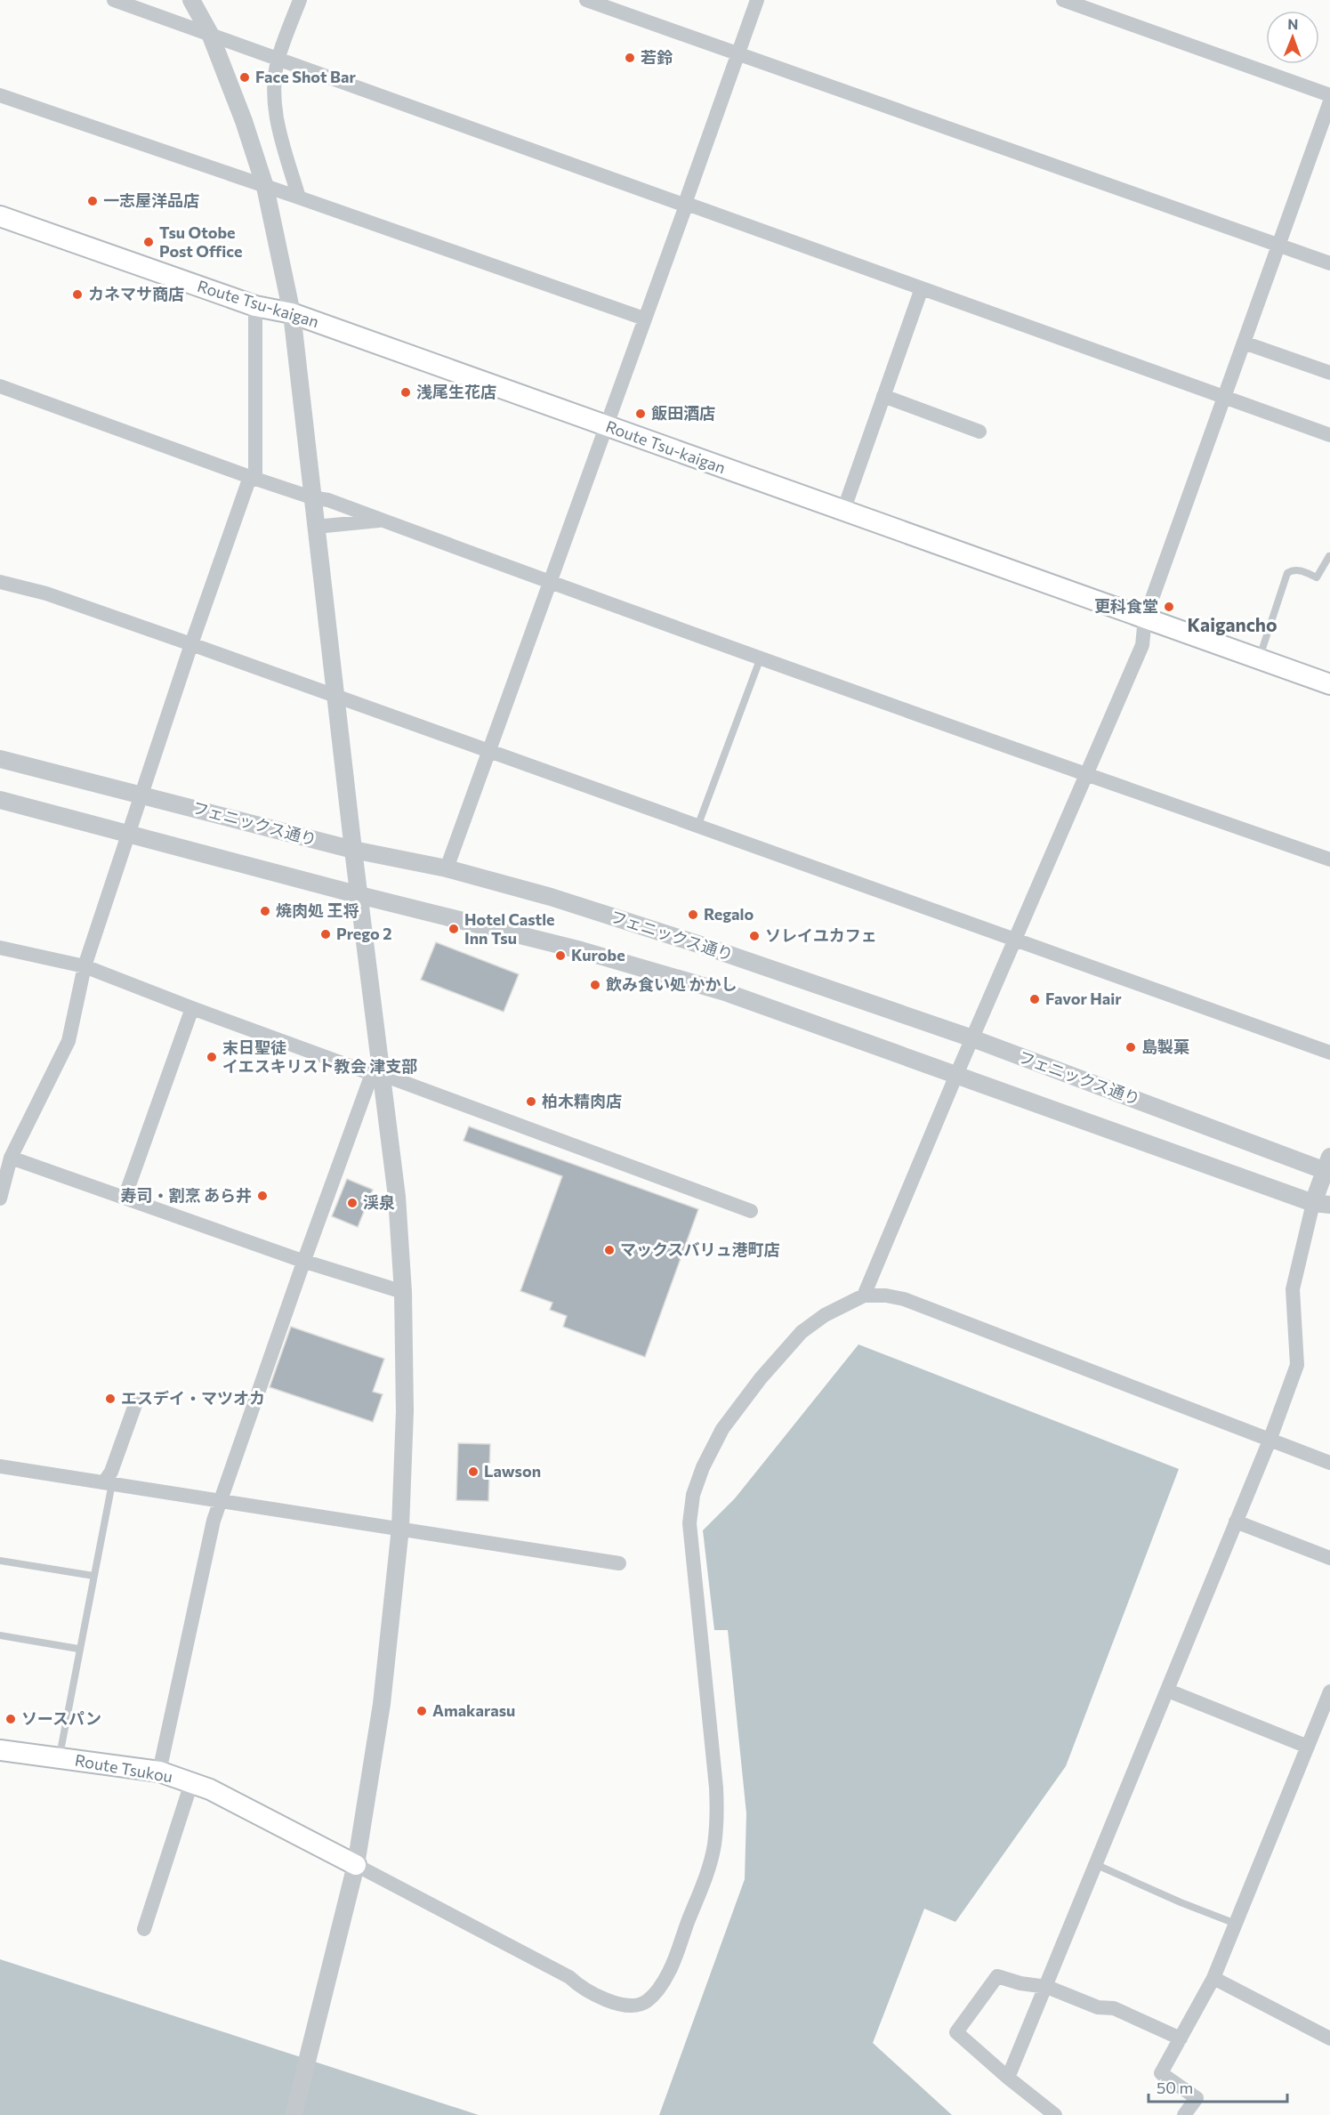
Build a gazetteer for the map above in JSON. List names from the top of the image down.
{
  "streets": {
    "main road": ["Route Tsu-kaigan", "Route Tsukou"],
    "street": ["フェニックス通り"]
  },
  "districts": ["Kaigancho"],
  "places": [
    "若鈴",
    "Face Shot Bar",
    "一志屋洋品店",
    "Tsu Otobe Post Office",
    "カネマサ商店",
    "浅尾生花店",
    "飯田酒店",
    "更科食堂",
    "焼肉処 王将",
    "Regalo",
    "Hotel Castle Inn Tsu",
    "Prego 2",
    "ソレイユカフェ",
    "Kurobe",
    "飲み食い処 かかし",
    "Favor Hair",
    "島製菓",
    "末日聖徒 イエスキリスト教会 津支部",
    "柏木精肉店",
    "寿司・割烹 あら井",
    "渓泉",
    "マックスバリュ港町店",
    "エスデイ・マツオカ",
    "Lawson",
    "Amakarasu",
    "ソースパン"
  ],
  "scale_bar": "50 m",
  "north": "top"
}
